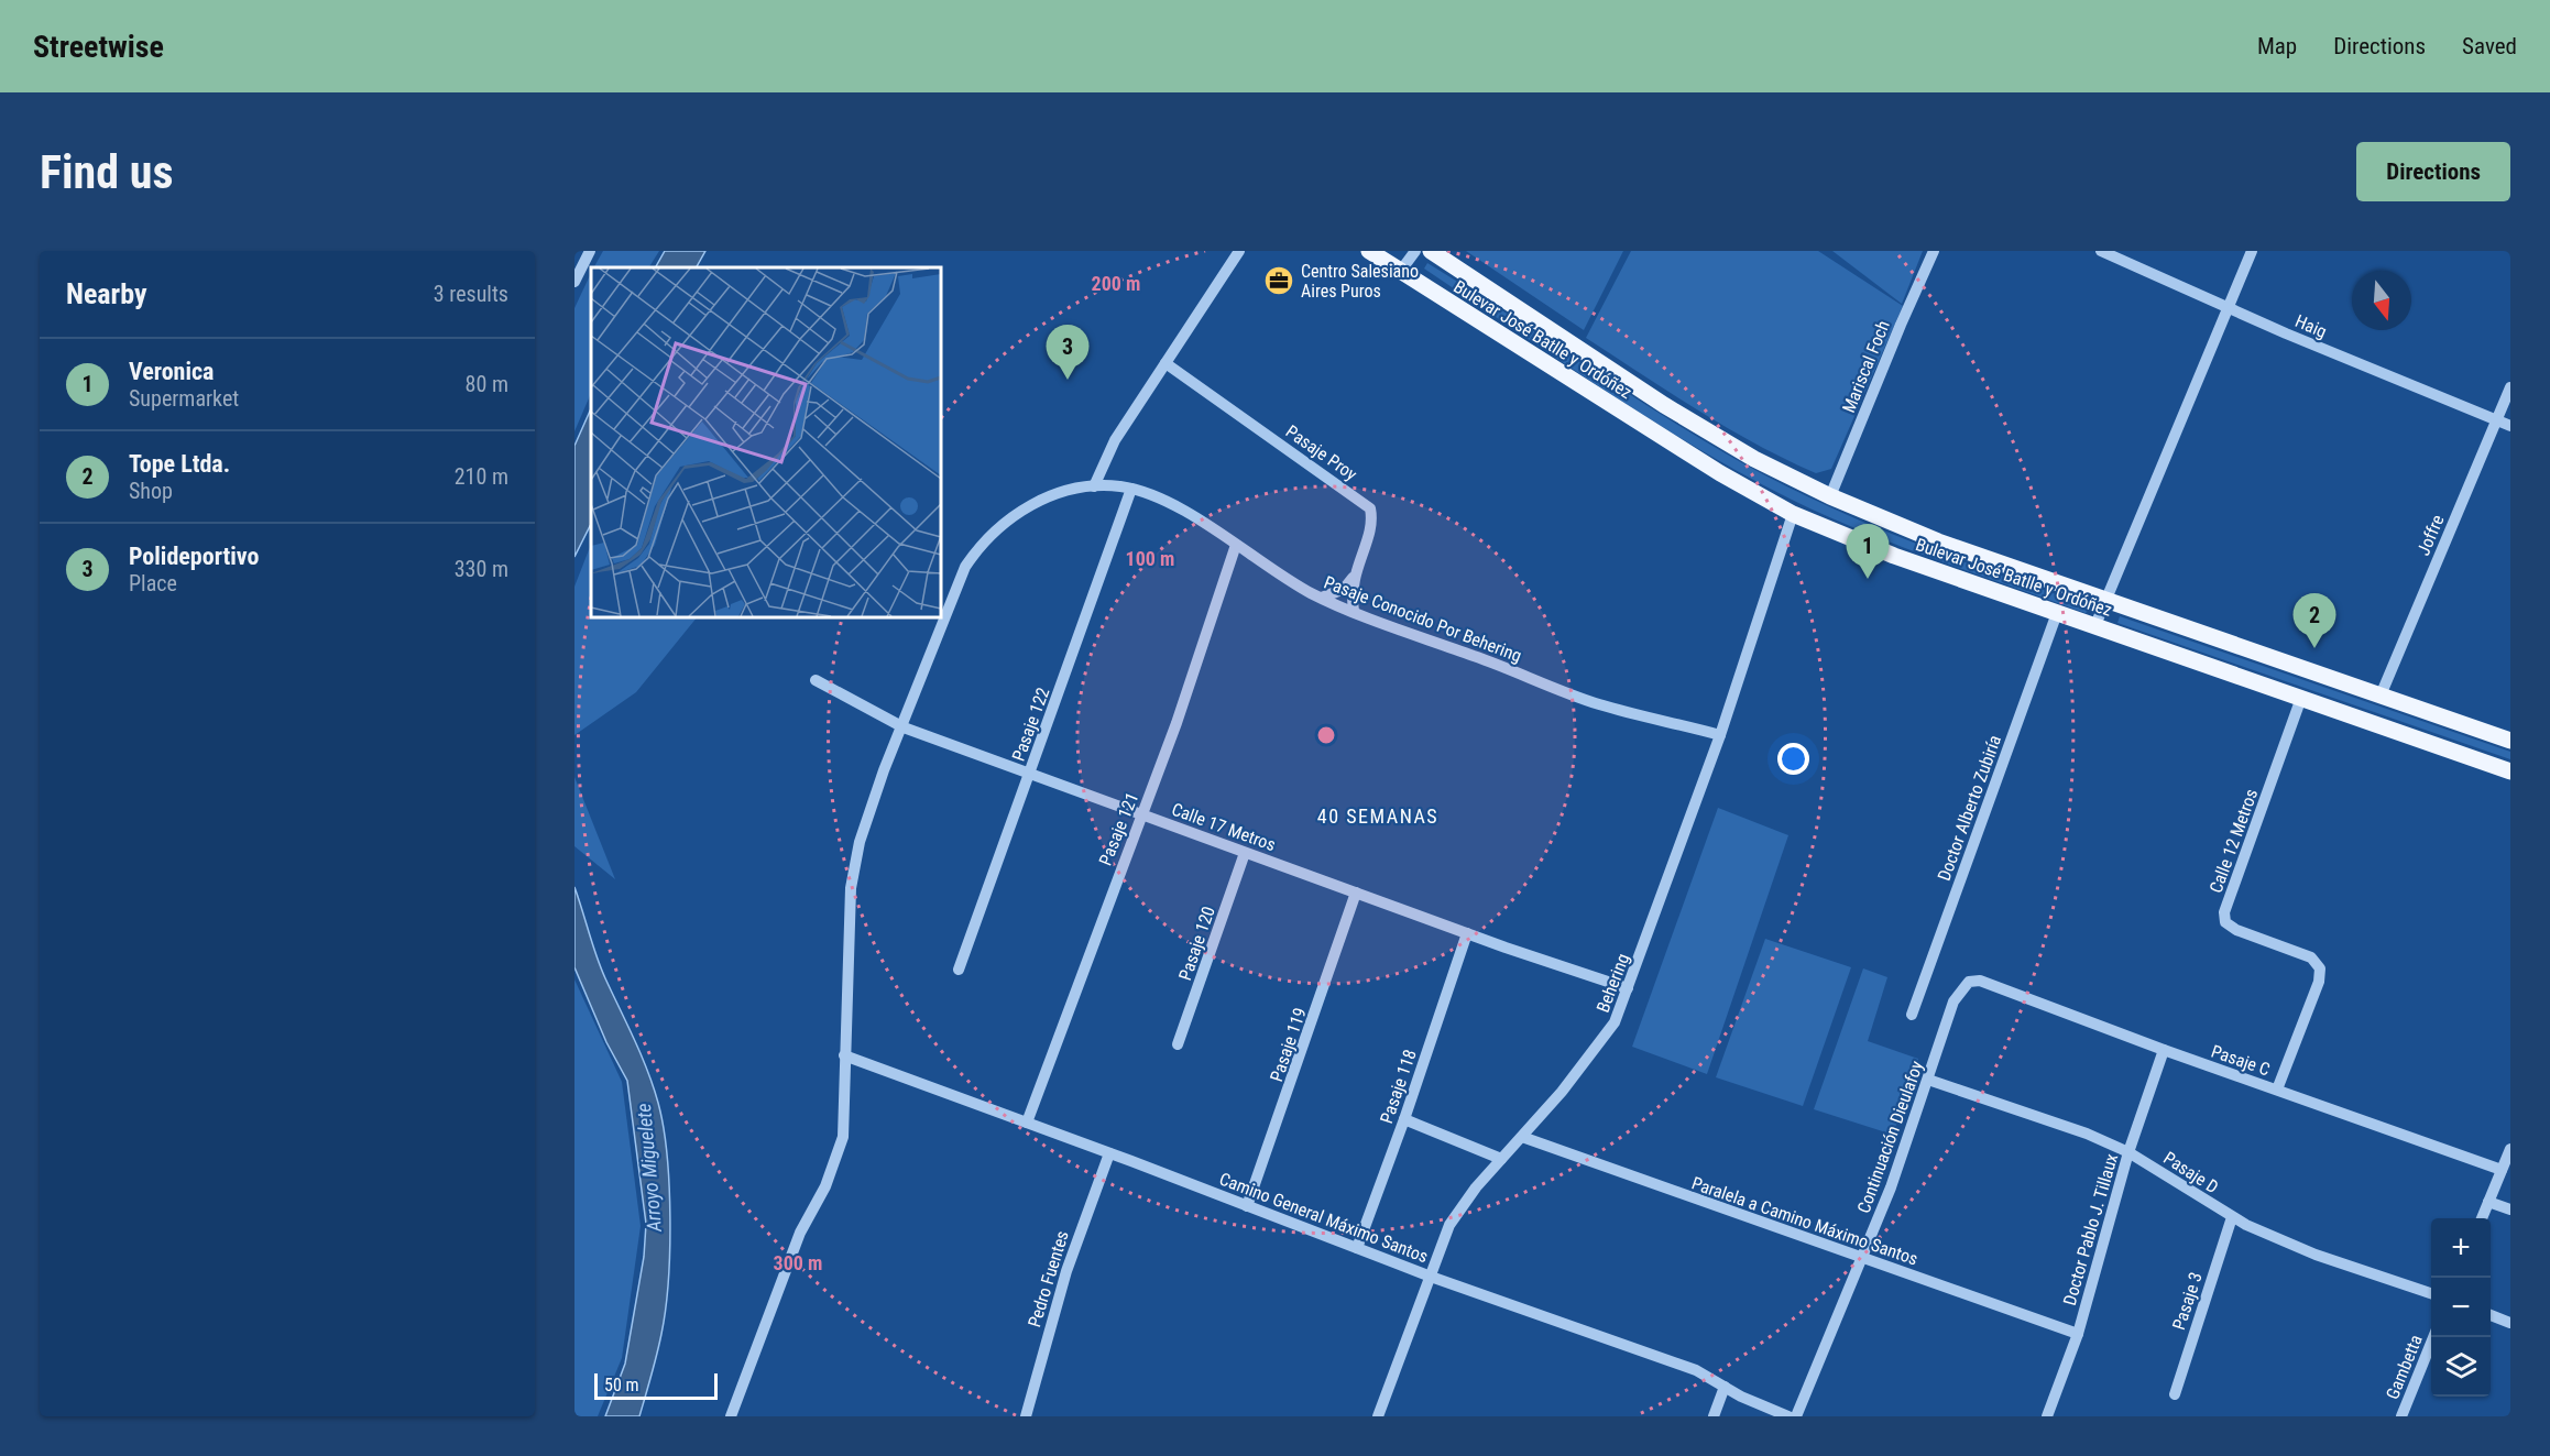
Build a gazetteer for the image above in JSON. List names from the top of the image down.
{
  "streets": {
    "main road": ["Bulevar José Batlle y Ordóñez"],
    "street": [
      "Haig",
      "Mariscal Foch",
      "Pasaje Proy",
      "Joffre",
      "Pasaje Conocido Por Behering",
      "Pasaje 122",
      "Doctor Alberto Zubiría",
      "Calle 17 Metros",
      "Pasaje 121",
      "Calle 12 Metros",
      "Pasaje 120",
      "Behering",
      "Pasaje 119",
      "Pasaje C",
      "Pasaje 118",
      "Continuación Dieulafoy",
      "Pasaje D",
      "Camino General Máximo Santos",
      "Paralela a Camino Máximo Santos",
      "Doctor Pablo J. Tillaux",
      "Pedro Fuentes",
      "Pasaje 3",
      "Gambetta"
    ]
  },
  "crossings": [
    ["Haig", "Joffre"],
    ["Bulevar José Batlle y Ordóñez", "Mariscal Foch"],
    ["Bulevar José Batlle y Ordóñez", "Joffre"],
    ["Bulevar José Batlle y Ordóñez", "Doctor Alberto Zubiría"],
    ["Bulevar José Batlle y Ordóñez", "Calle 12 Metros"],
    ["Bulevar José Batlle y Ordóñez", "Behering"],
    ["Pasaje Proy", "Pasaje Conocido Por Behering"],
    ["Pasaje Conocido Por Behering", "Pasaje 122"],
    ["Pasaje Conocido Por Behering", "Calle 17 Metros"],
    ["Pasaje Conocido Por Behering", "Pasaje 121"],
    ["Pasaje Conocido Por Behering", "Behering"],
    ["Pasaje Conocido Por Behering", "Camino General Máximo Santos"],
    ["Pasaje 122", "Calle 17 Metros"],
    ["Calle 17 Metros", "Pasaje 121"],
    ["Calle 17 Metros", "Pasaje 120"],
    ["Calle 17 Metros", "Behering"],
    ["Calle 17 Metros", "Pasaje 119"],
    ["Calle 17 Metros", "Pasaje 118"],
    ["Pasaje 121", "Camino General Máximo Santos"],
    ["Calle 12 Metros", "Pasaje C"],
    ["Behering", "Camino General Máximo Santos"],
    ["Behering", "Paralela a Camino Máximo Santos"],
    ["Pasaje 119", "Camino General Máximo Santos"],
    ["Pasaje C", "Continuación Dieulafoy"],
    ["Pasaje C", "Doctor Pablo J. Tillaux"],
    ["Pasaje 118", "Camino General Máximo Santos"],
    ["Continuación Dieulafoy", "Pasaje D"],
    ["Continuación Dieulafoy", "Paralela a Camino Máximo Santos"],
    ["Pasaje D", "Doctor Pablo J. Tillaux"],
    ["Pasaje D", "Pasaje 3"],
    ["Camino General Máximo Santos", "Pedro Fuentes"],
    ["Paralela a Camino Máximo Santos", "Doctor Pablo J. Tillaux"]
  ],
  "districts": ["40 SEMANAS"],
  "water": ["Arroyo Miguelete"],
  "places": {
    "office": ["Centro Salesiano Aires Puros"]
  },
  "scale_bar": "50 m",
  "north": "bottom",
  "page": {
    "header": "Streetwise",
    "nav": ["Map", "Directions", "Saved"],
    "buttons": "Directions",
    "title": "Find us",
    "heading": ["Nearby", "3 results"],
    "pins": ["3", "1", "2"],
    "list": [
      {
        "mark": "1",
        "name": "Veronica",
        "note": "Supermarket",
        "value": "80 m"
      },
      {
        "mark": "2",
        "name": "Tope Ltda.",
        "note": "Shop",
        "value": "210 m"
      },
      {
        "mark": "3",
        "name": "Polideportivo",
        "note": "Place",
        "value": "330 m"
      }
    ],
    "map_buttons": ["+", "−"],
    "scale": "50 m"
  },
  "rings": ["200 m", "100 m", "300 m"]
}
